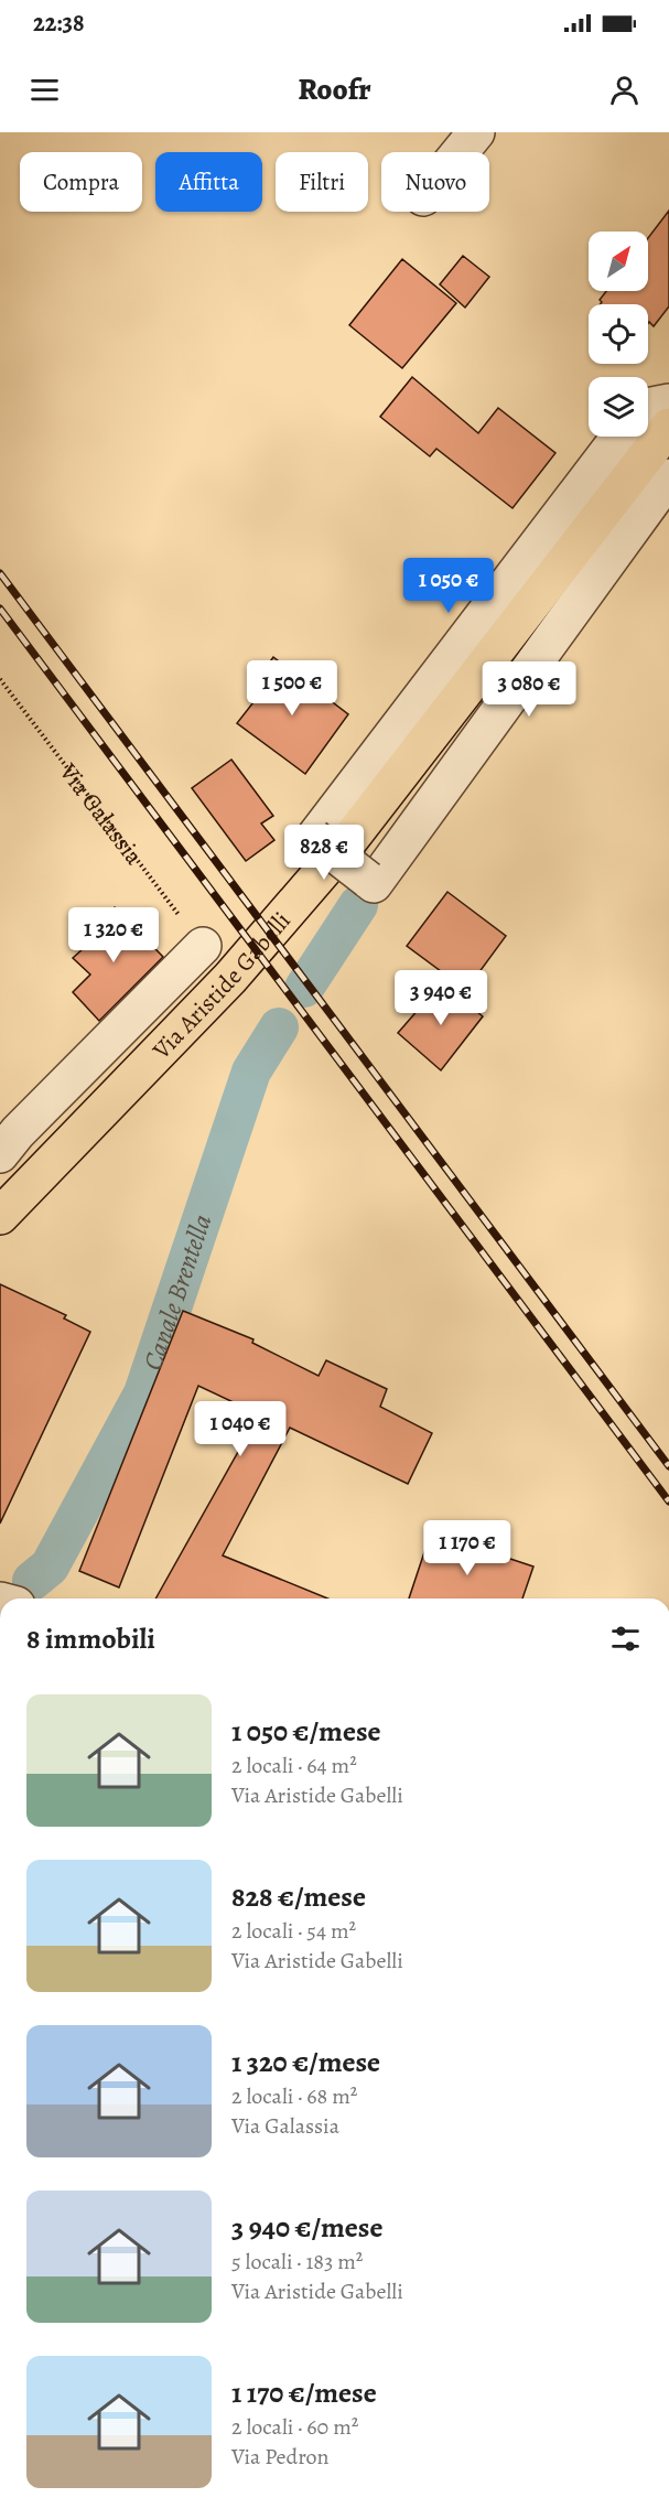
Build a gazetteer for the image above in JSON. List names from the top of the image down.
{
  "streets": {
    "main road": ["Via Aristide Gabelli"],
    "path": ["Via Galassia"]
  },
  "crossings": [
    ["Via Galassia", "Via Aristide Gabelli"]
  ],
  "water": ["Canale Brentella"],
  "north": "top right",
  "page": {
    "status": "22:38",
    "header": "Roofr",
    "chip": [
      "Compra",
      "Affitta",
      "Filtri",
      "Nuovo"
    ],
    "price": [
      "1 050 €",
      "1 500 €",
      "3 080 €",
      "828 €",
      "1 320 €",
      "3 940 €",
      "1 040 €",
      "1 170 €"
    ],
    "heading": "8 immobili",
    "list": [
      {
        "name": "1 050 €/mese",
        "note": "2 locali · 64 m² · Via Aristide Gabelli"
      },
      {
        "name": "828 €/mese",
        "note": "2 locali · 54 m² · Via Aristide Gabelli"
      },
      {
        "name": "1 320 €/mese",
        "note": "2 locali · 68 m² · Via Galassia"
      },
      {
        "name": "3 940 €/mese",
        "note": "5 locali · 183 m² · Via Aristide Gabelli"
      },
      {
        "name": "1 170 €/mese",
        "note": "2 locali · 60 m² · Via Pedron"
      }
    ]
  }
}
